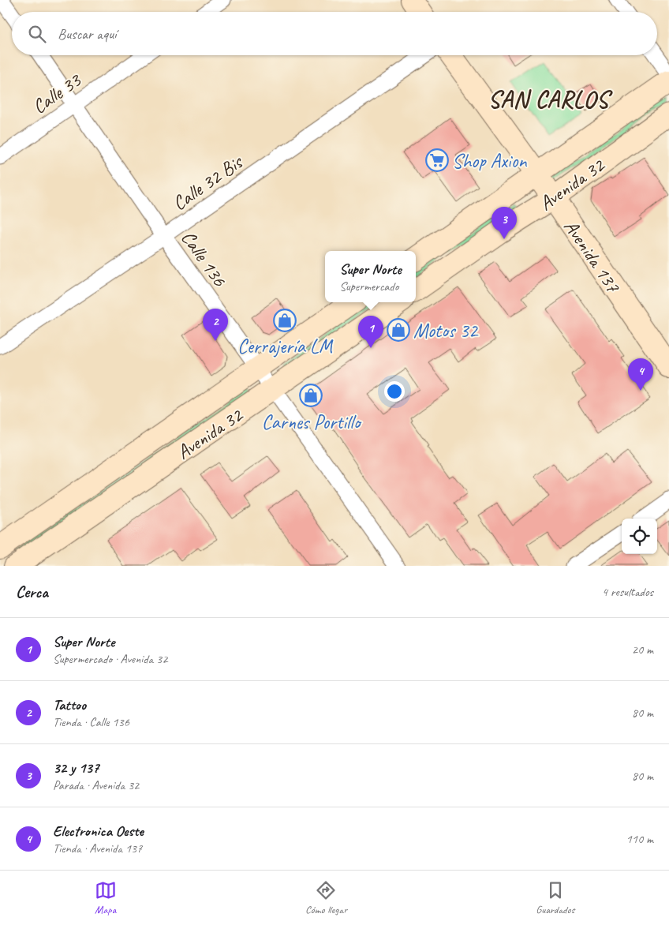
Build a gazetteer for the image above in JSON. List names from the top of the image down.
{
  "streets": {
    "main road": ["Avenida 32", "Avenida 137"],
    "street": ["Calle 33", "Calle 32 Bis", "Calle 136"]
  },
  "crossings": [
    ["Calle 33", "Calle 136"],
    ["Calle 32 Bis", "Calle 136"],
    ["Avenida 32", "Avenida 137"],
    ["Avenida 32", "Calle 136"]
  ],
  "districts": ["SAN CARLOS"],
  "places": {
    "supermarket": ["Shop Axion"],
    "shop": ["Cerrajería LM", "Motos 32", "Carnes Portillo"]
  },
  "page": {
    "search": "Buscar aquí",
    "pins": [
      "3",
      "2",
      "1",
      "4"
    ],
    "popup": ["Super Norte", "Supermercado"],
    "heading": ["Cerca", "4 resultados"],
    "list": [
      {
        "mark": "1",
        "name": "Super Norte",
        "note": "Supermercado · Avenida 32",
        "value": "20 m"
      },
      {
        "mark": "2",
        "name": "Tattoo",
        "note": "Tienda · Calle 136",
        "value": "80 m"
      },
      {
        "mark": "3",
        "name": "32 y 137",
        "note": "Parada · Avenida 32",
        "value": "80 m"
      },
      {
        "mark": "4",
        "name": "Electronica Oeste",
        "note": "Tienda · Avenida 137",
        "value": "110 m"
      }
    ],
    "nav": ["Mapa", "Cómo llegar", "Guardados"]
  }
}
